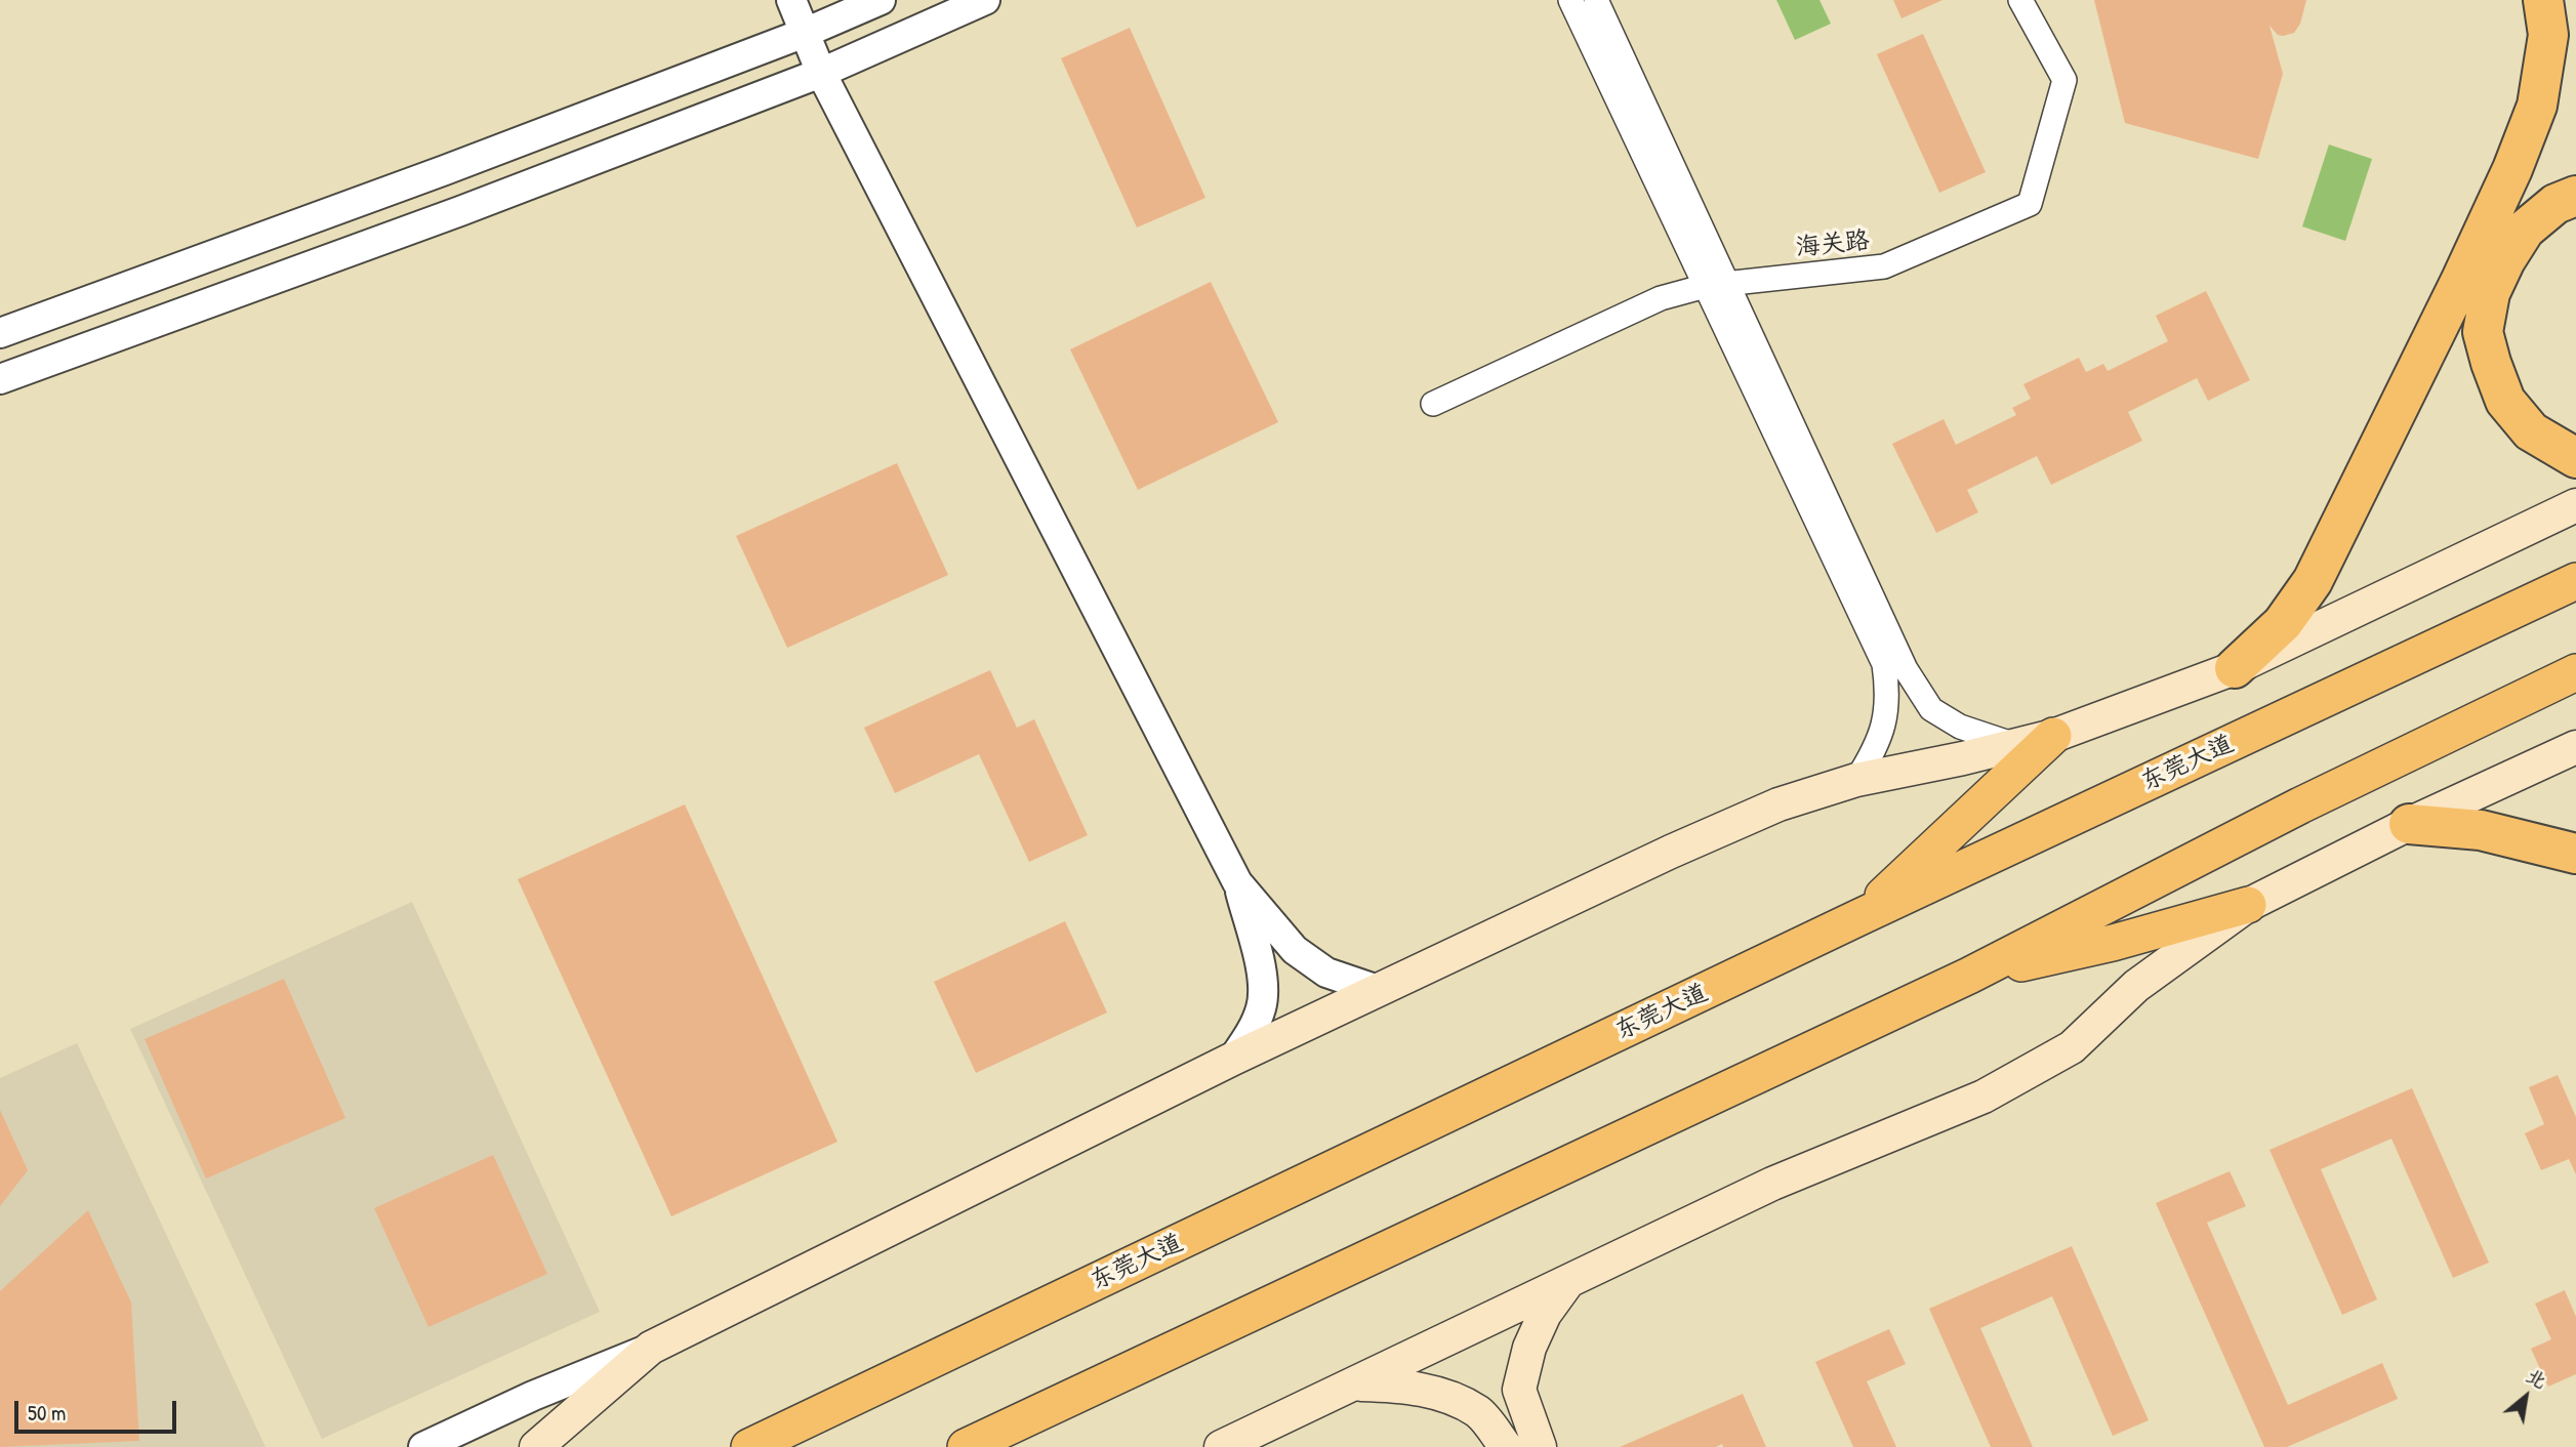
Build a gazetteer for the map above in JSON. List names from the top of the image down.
{
  "streets": {
    "main road": ["东莞大道"],
    "street": ["海关路"]
  },
  "scale_bar": "50 m",
  "north": "top right"
}
